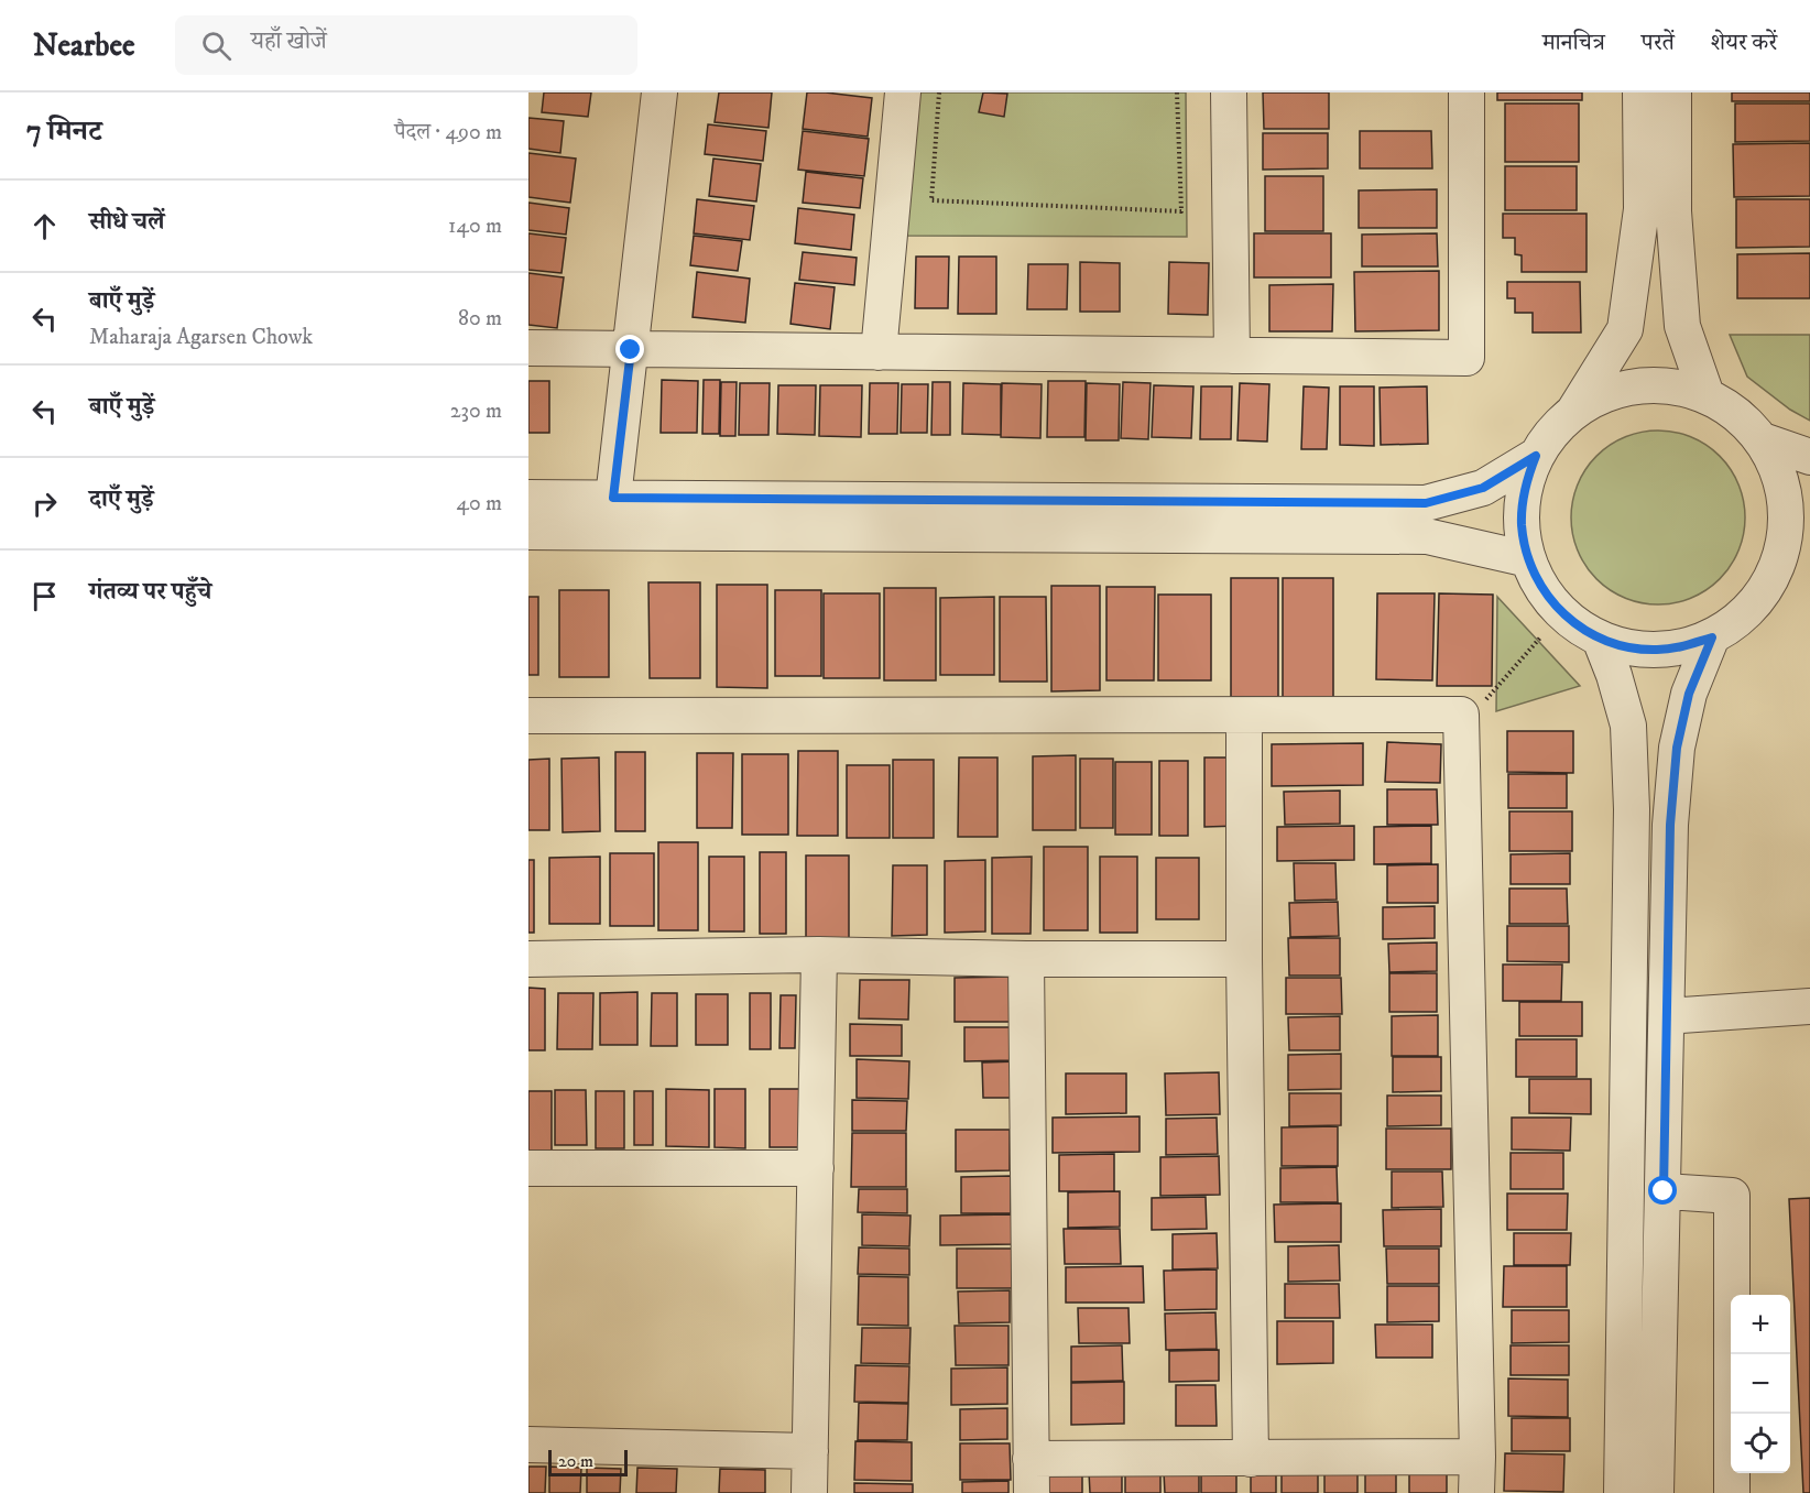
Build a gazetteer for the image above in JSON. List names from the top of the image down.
{
  "scale_bar": "20 m",
  "page": {
    "header": "Nearbee",
    "search": "यहाँ खोजें",
    "nav": ["मानचित्र", "परतें", "शेयर करें"],
    "heading": ["7 मिनट", "पैदल · 490 m"],
    "list": [
      ["सीधे चलें", "140 m"],
      ["बाएँ मुड़ें", "Maharaja Agarsen Chowk", "80 m"],
      ["बाएँ मुड़ें", "230 m"],
      ["दाएँ मुड़ें", "40 m"],
      "गंतव्य पर पहुँचे"
    ],
    "map_buttons": ["+", "−"],
    "scale": "20 m"
  }
}
